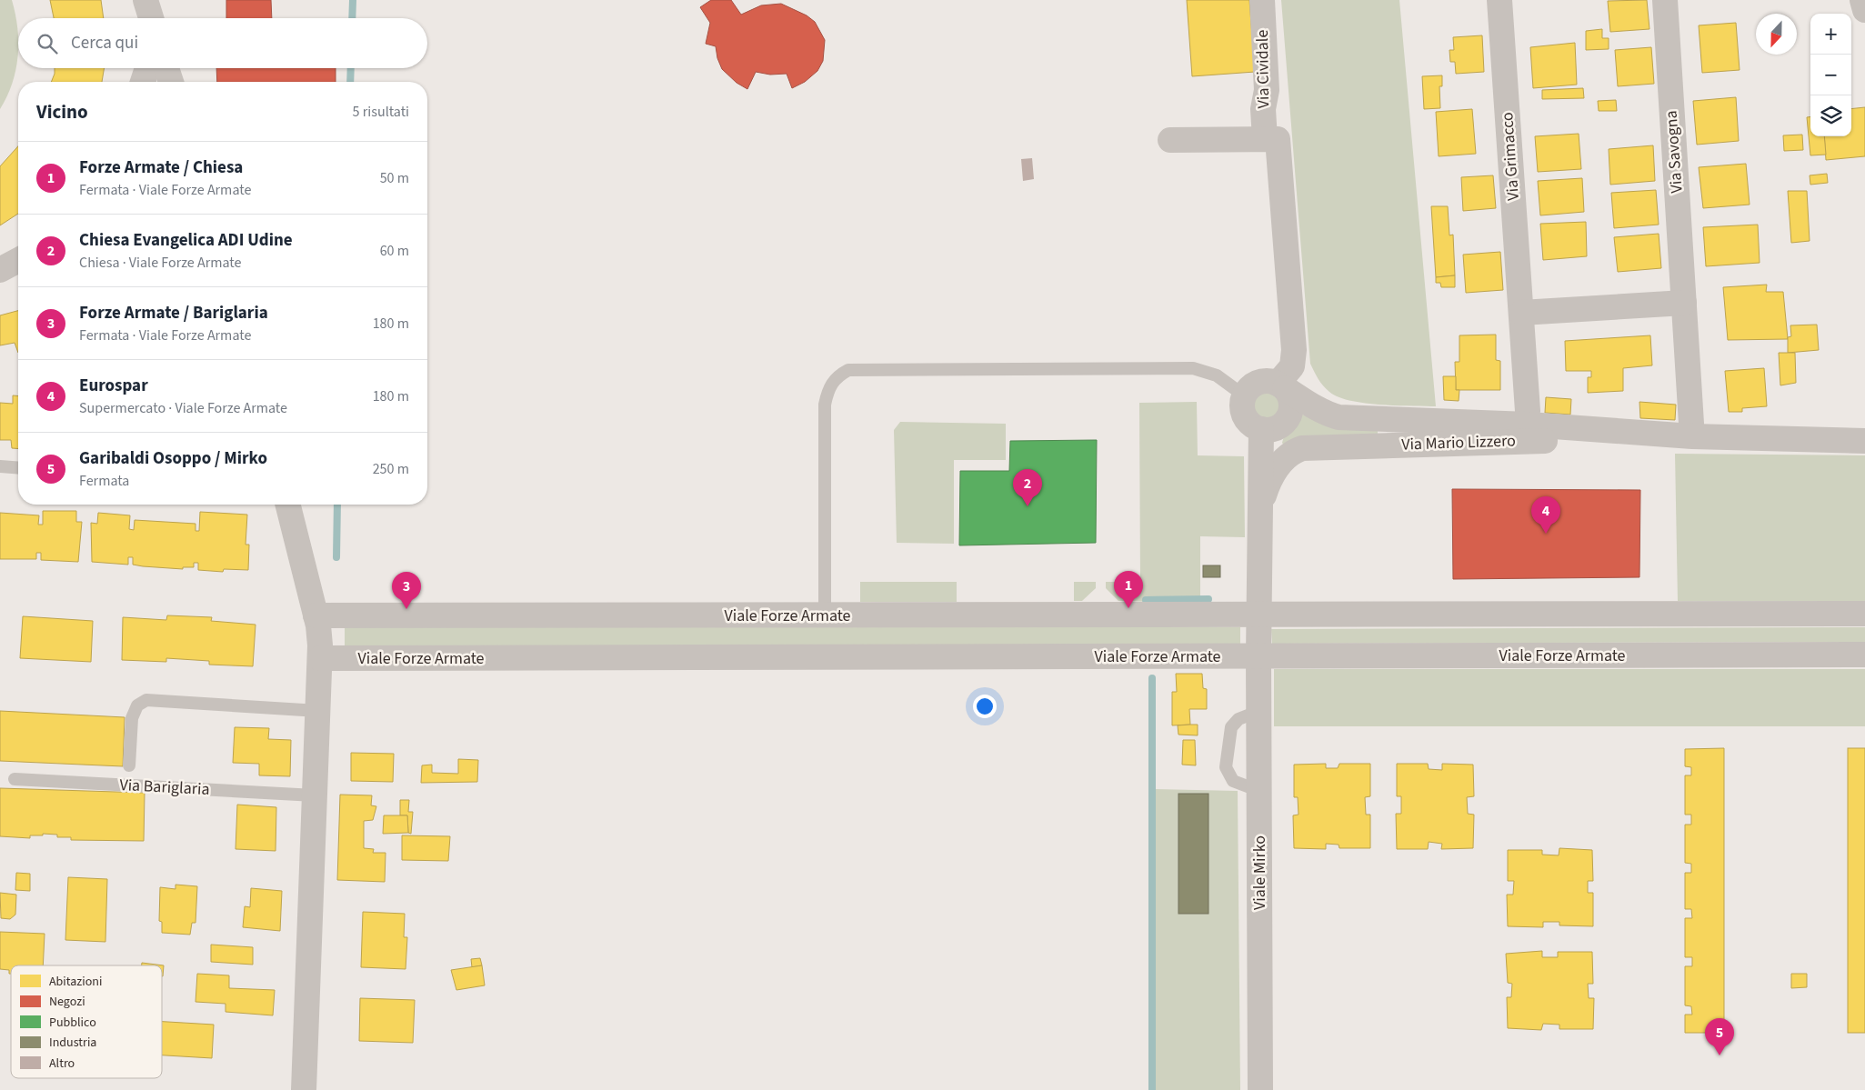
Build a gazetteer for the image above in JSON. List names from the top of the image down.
{
  "streets": {
    "street": [
      "Via Cividale",
      "Via Savogna",
      "Via Grimacco",
      "Via Mario Lizzero",
      "Viale Forze Armate",
      "Viale Mirko"
    ],
    "lane": ["Via Bariglaria"]
  },
  "crossings": [
    ["Via Savogna", "Via Mario Lizzero"],
    ["Via Mario Lizzero", "Viale Forze Armate"],
    ["Viale Forze Armate", "Viale Mirko"]
  ],
  "legend": [
    "Abitazioni",
    "Negozi",
    "Pubblico",
    "Industria",
    "Altro"
  ],
  "north": "bottom",
  "page": {
    "map_buttons": ["+", "−"],
    "search": "Cerca qui",
    "heading": ["Vicino", "5 risultati"],
    "list": [
      {
        "mark": "1",
        "name": "Forze Armate / Chiesa",
        "note": "Fermata · Viale Forze Armate",
        "value": "50 m"
      },
      {
        "mark": "2",
        "name": "Chiesa Evangelica ADI Udine",
        "note": "Chiesa · Viale Forze Armate",
        "value": "60 m"
      },
      {
        "mark": "3",
        "name": "Forze Armate / Bariglaria",
        "note": "Fermata · Viale Forze Armate",
        "value": "180 m"
      },
      {
        "mark": "4",
        "name": "Eurospar",
        "note": "Supermercato · Viale Forze Armate",
        "value": "180 m"
      },
      {
        "mark": "5",
        "name": "Garibaldi Osoppo / Mirko",
        "note": "Fermata",
        "value": "250 m"
      }
    ],
    "pins": [
      "2",
      "4",
      "1",
      "3",
      "5"
    ]
  }
}
